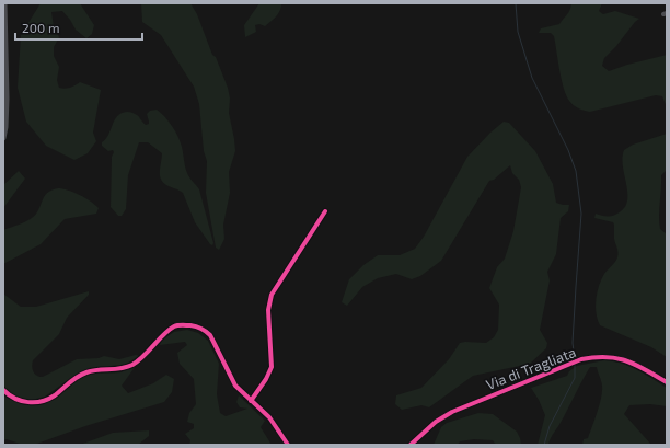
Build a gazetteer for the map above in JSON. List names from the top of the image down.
{
  "streets": {
    "street": ["Via di Tragliata"]
  },
  "scale_bar": "200 m"
}
